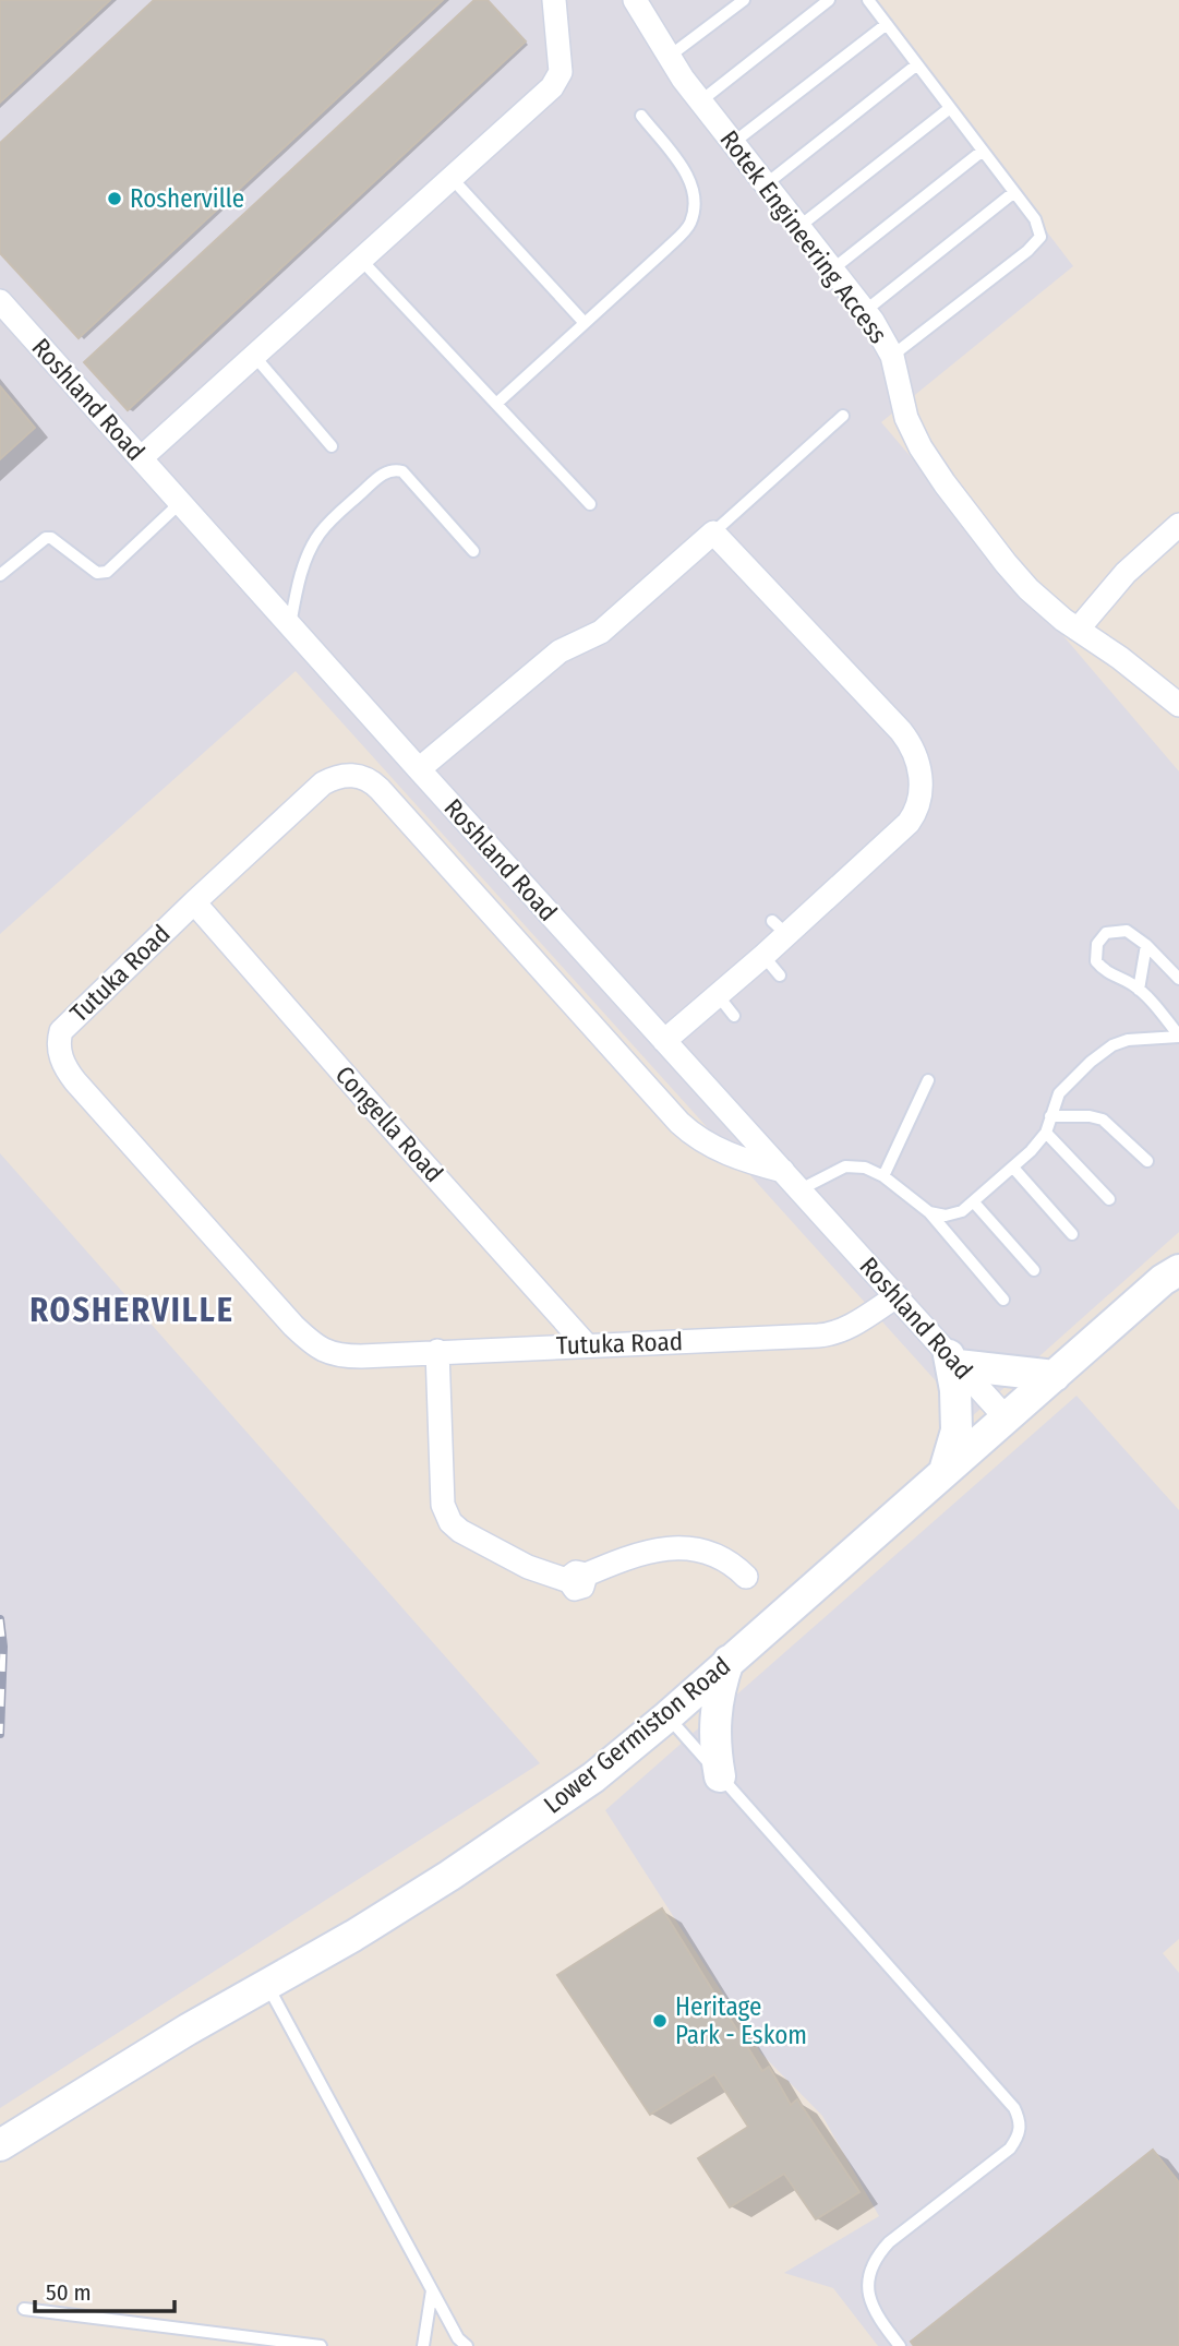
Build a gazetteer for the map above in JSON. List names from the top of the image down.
{
  "streets": {
    "street": [
      "Rotek Engineering Access",
      "Roshland Road",
      "Tutuka Road",
      "Congella Road",
      "Lower Germiston Road"
    ]
  },
  "crossings": [
    ["Roshland Road", "Tutuka Road"],
    ["Roshland Road", "Lower Germiston Road"],
    ["Tutuka Road", "Congella Road"]
  ],
  "districts": ["ROSHERVILLE"],
  "places": ["Rosherville", "Heritage Park - Eskom"],
  "scale_bar": "50 m"
}
